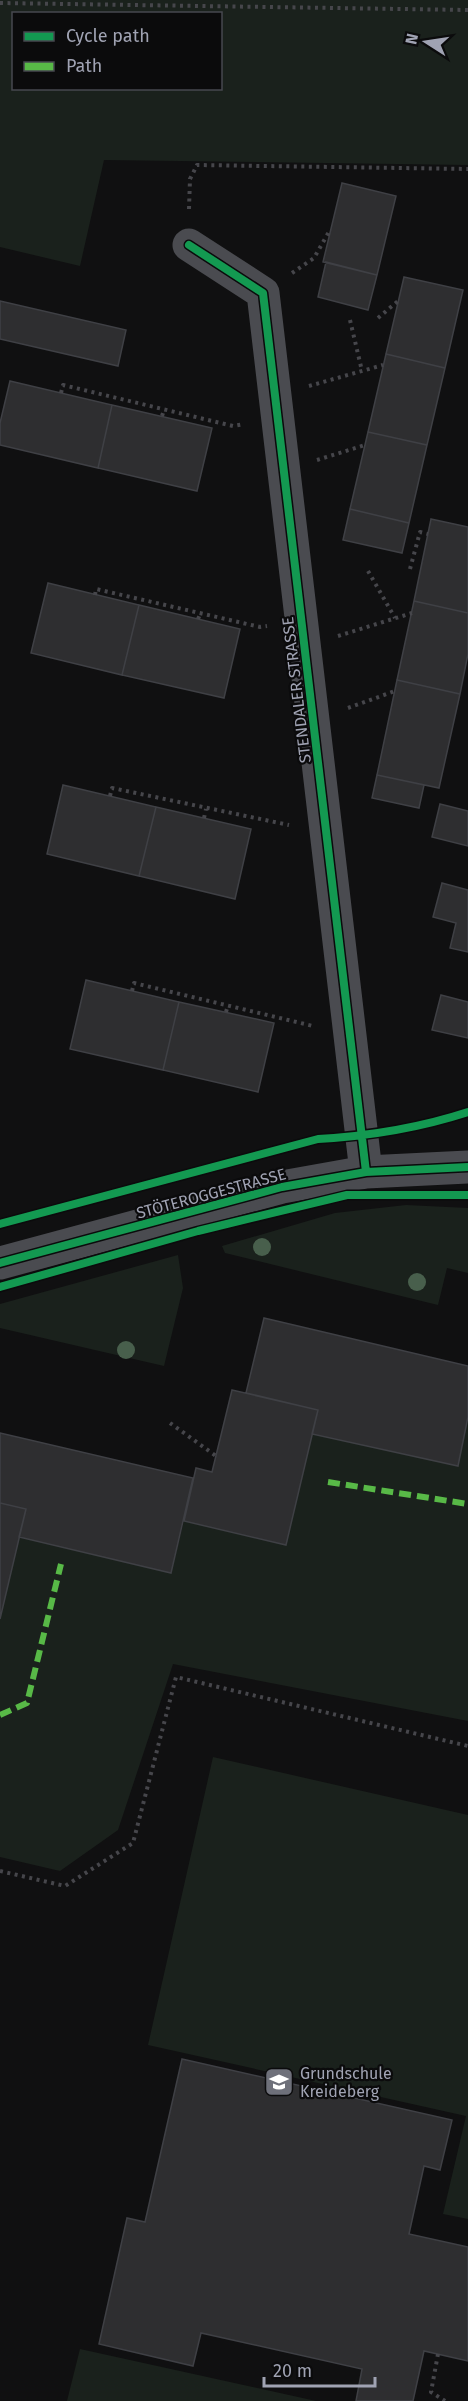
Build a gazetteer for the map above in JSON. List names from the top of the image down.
{
  "streets": {
    "street": ["STENDALER STRASSE", "STÖTEROGGESTRASSE"]
  },
  "crossings": [
    ["STENDALER STRASSE", "STÖTEROGGESTRASSE"]
  ],
  "places": {
    "school or university": ["Grundschule Kreideberg"]
  },
  "legend": ["Cycle path", "Path"],
  "scale_bar": "20 m",
  "north": "left"
}
